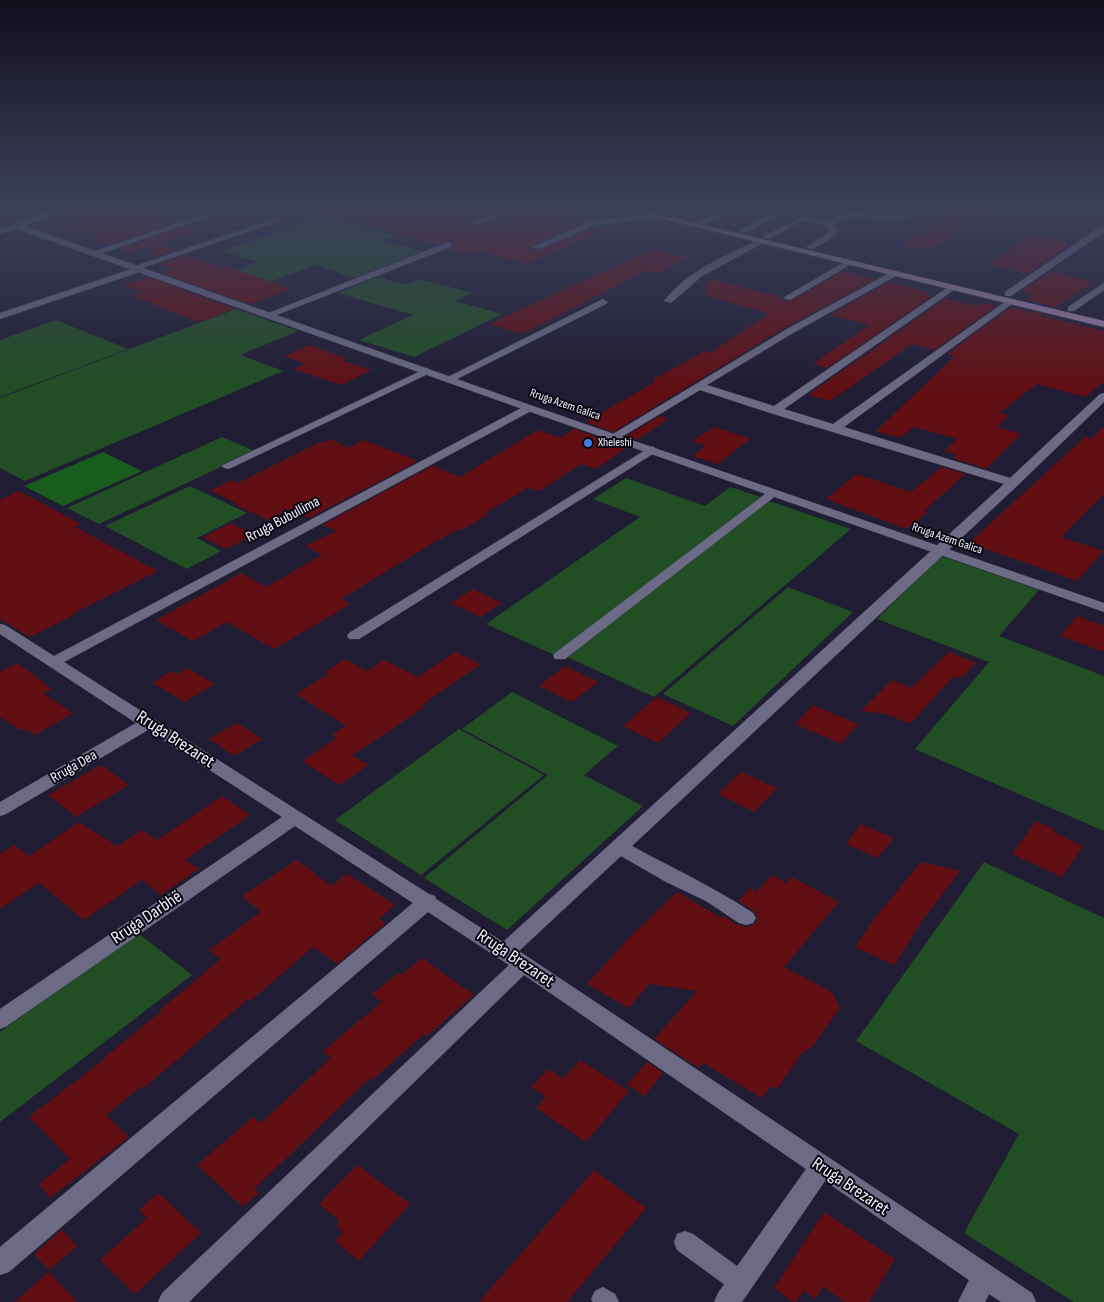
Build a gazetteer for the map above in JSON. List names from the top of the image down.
{
  "streets": {
    "street": [
      "Rruga Azem Galica",
      "Rruga Bubullima",
      "Rruga Brezaret",
      "Rruga Dea",
      "Rruga Darbhë"
    ]
  },
  "crossings": [
    ["Rruga Azem Galica", "Rruga Bubullima"],
    ["Rruga Bubullima", "Rruga Brezaret"],
    ["Rruga Brezaret", "Rruga Dea"],
    ["Rruga Brezaret", "Rruga Darbhë"]
  ],
  "places": ["Xheleshi"]
}
